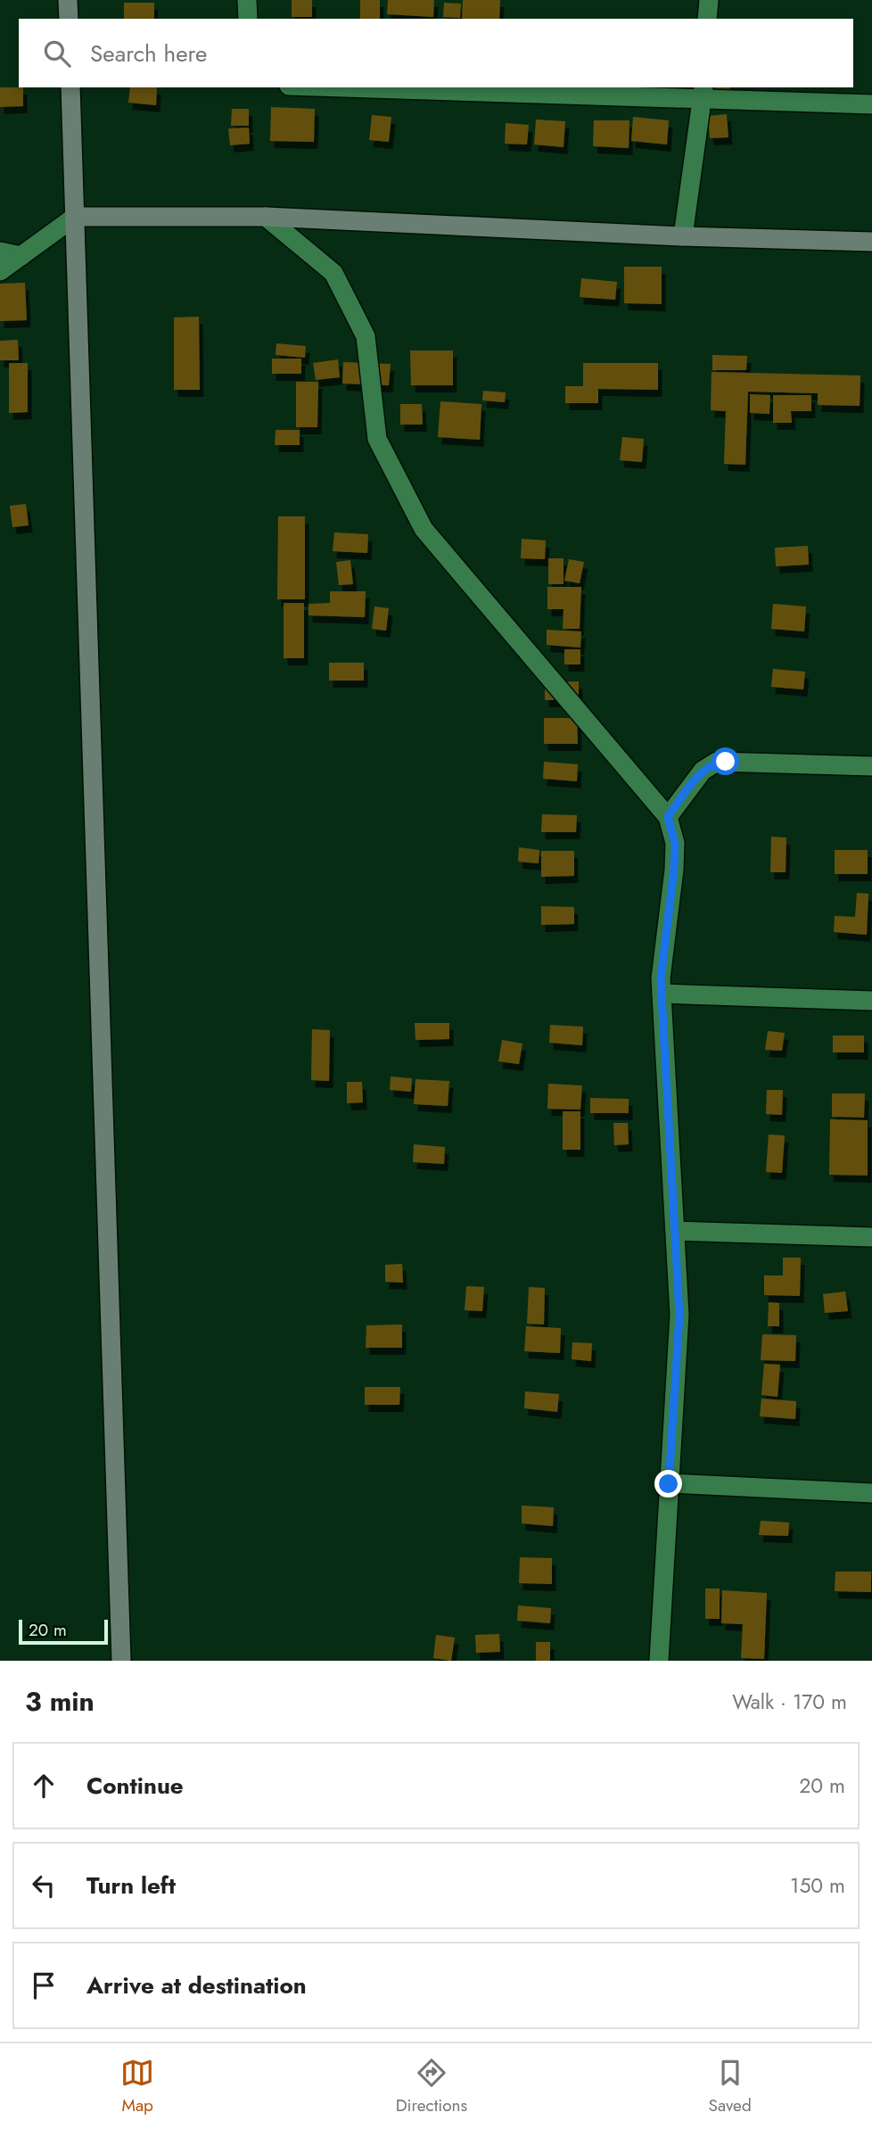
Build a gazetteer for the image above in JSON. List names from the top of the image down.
{
  "scale_bar": "20 m",
  "page": {
    "search": "Search here",
    "scale": "20 m",
    "heading": ["3 min", "Walk · 170 m"],
    "list": [
      ["Continue", "20 m"],
      ["Turn left", "150 m"],
      "Arrive at destination"
    ],
    "nav": ["Map", "Directions", "Saved"]
  }
}
